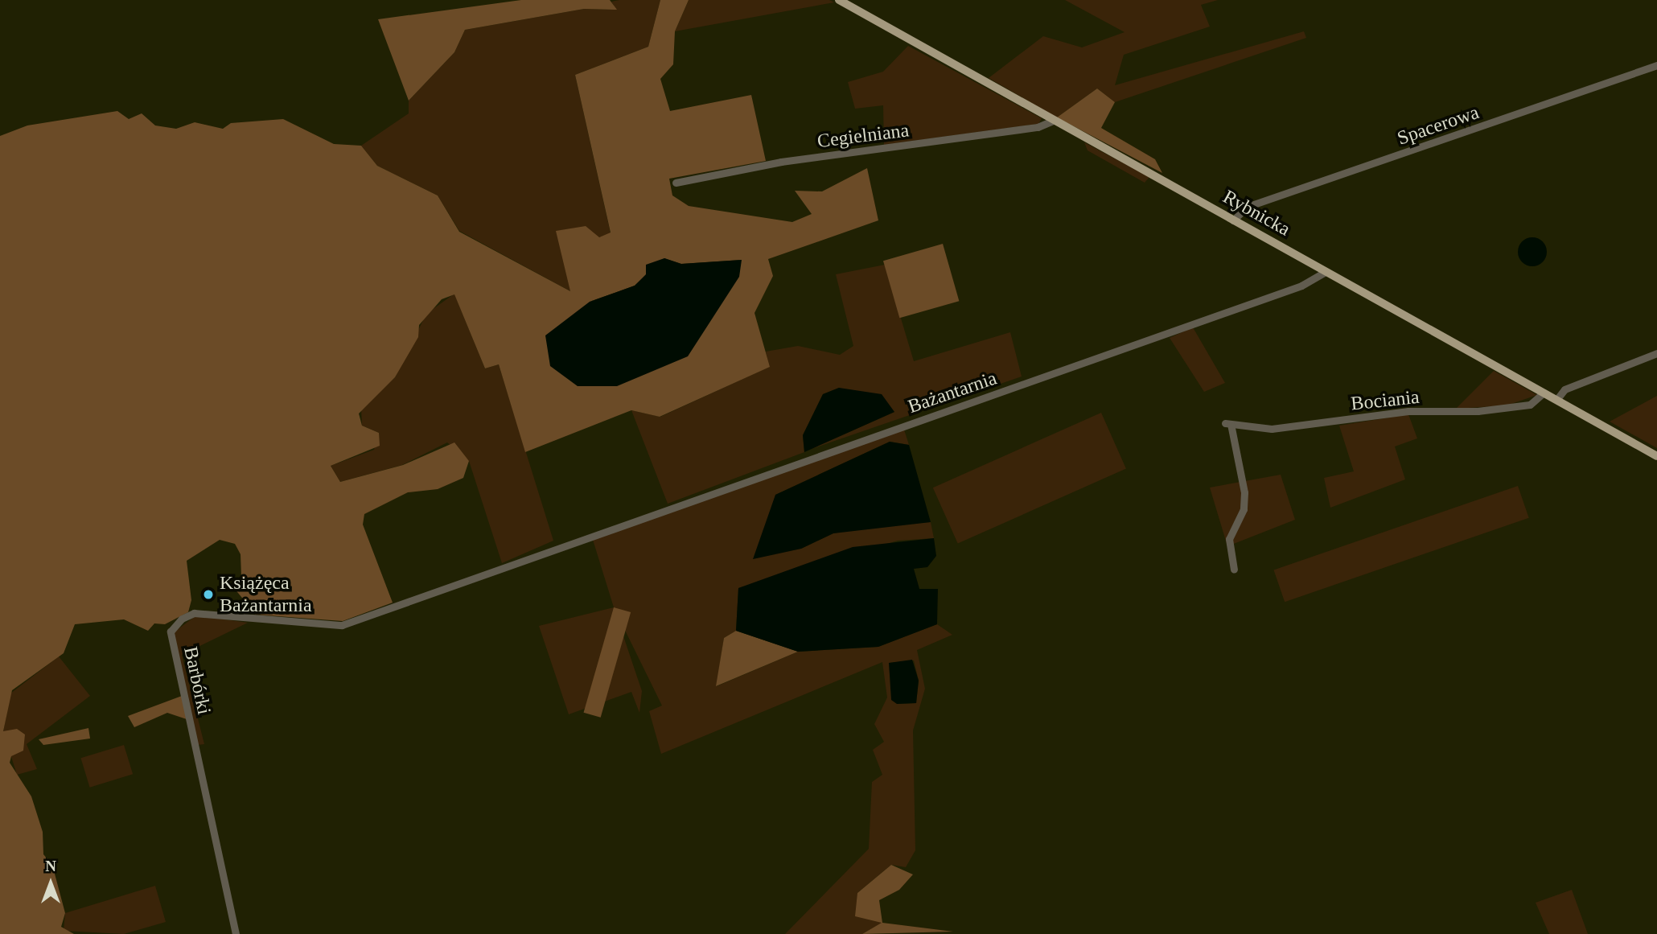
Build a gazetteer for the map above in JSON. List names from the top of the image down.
{
  "streets": {
    "main road": ["Rybnicka"],
    "street": [
      "Spacerowa",
      "Cegielniana",
      "Bażantarnia",
      "Bociania",
      "Barbórki"
    ]
  },
  "crossings": [
    ["Spacerowa", "Rybnicka"],
    ["Cegielniana", "Rybnicka"],
    ["Rybnicka", "Bażantarnia"],
    ["Rybnicka", "Bociania"],
    ["Bażantarnia", "Barbórki"]
  ],
  "places": ["Książęca Bażantarnia"],
  "north": "top"
}
